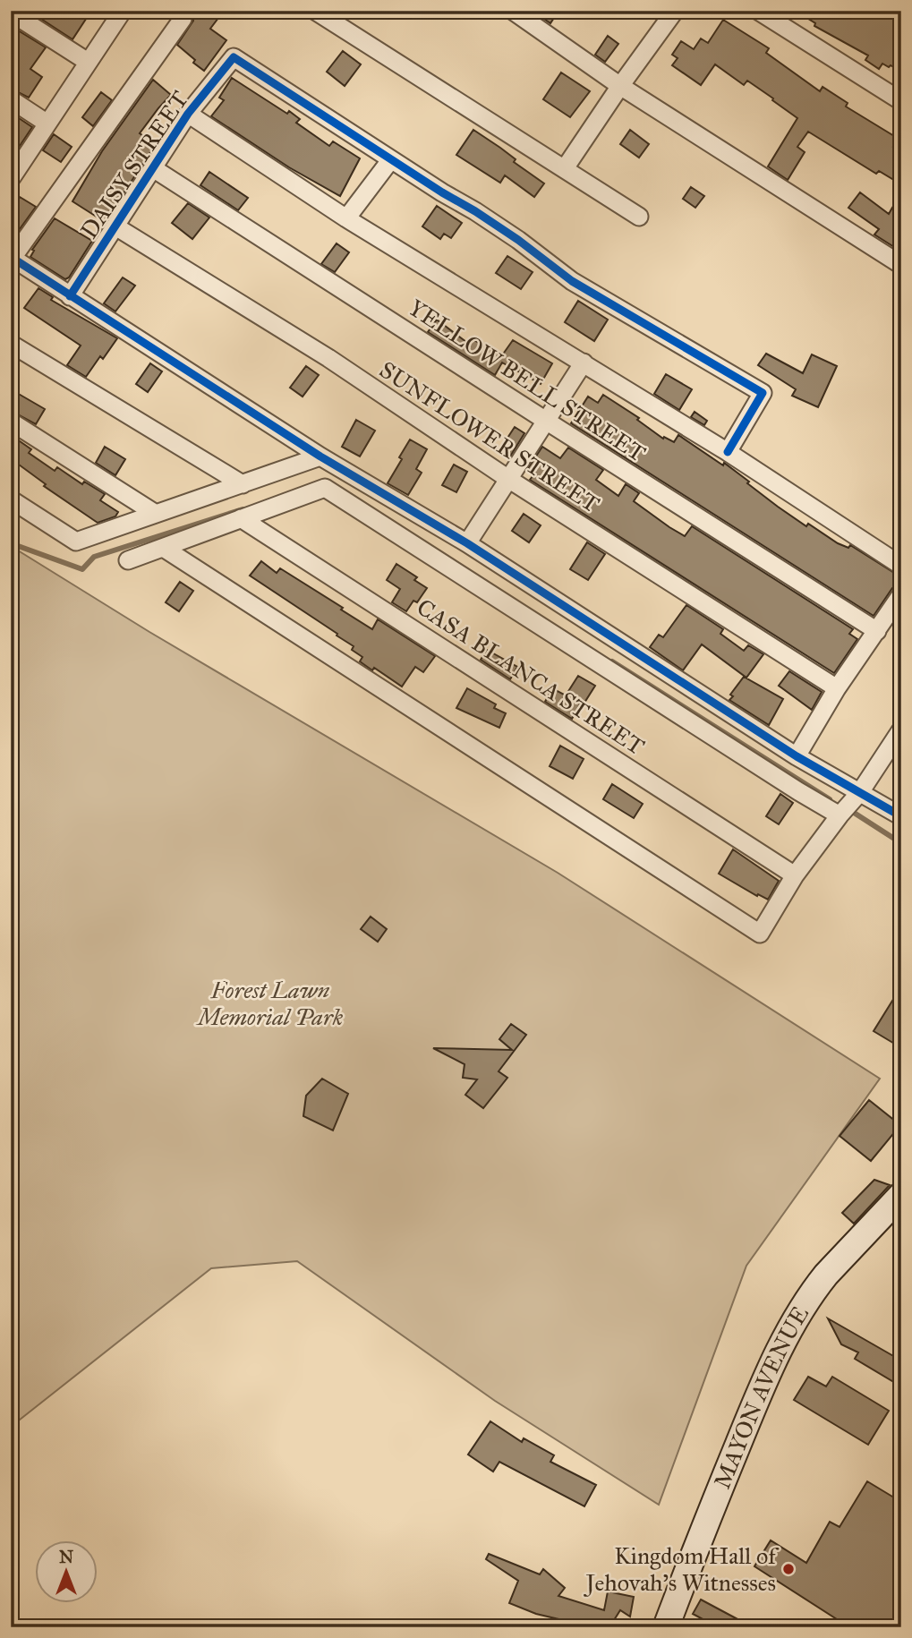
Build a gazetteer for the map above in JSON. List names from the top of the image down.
{
  "streets": {
    "main road": ["MAYON AVENUE"],
    "street": [
      "DAISY STREET",
      "YELLOW BELL STREET",
      "SUNFLOWER STREET",
      "CASA BLANCA STREET"
    ]
  },
  "crossings": [
    ["DAISY STREET", "YELLOW BELL STREET"],
    ["DAISY STREET", "SUNFLOWER STREET"]
  ],
  "parks": ["Forest Lawn Memorial Park"],
  "places": ["Kingdom Hall of Jehovah's Witnesses"],
  "north": "top"
}
